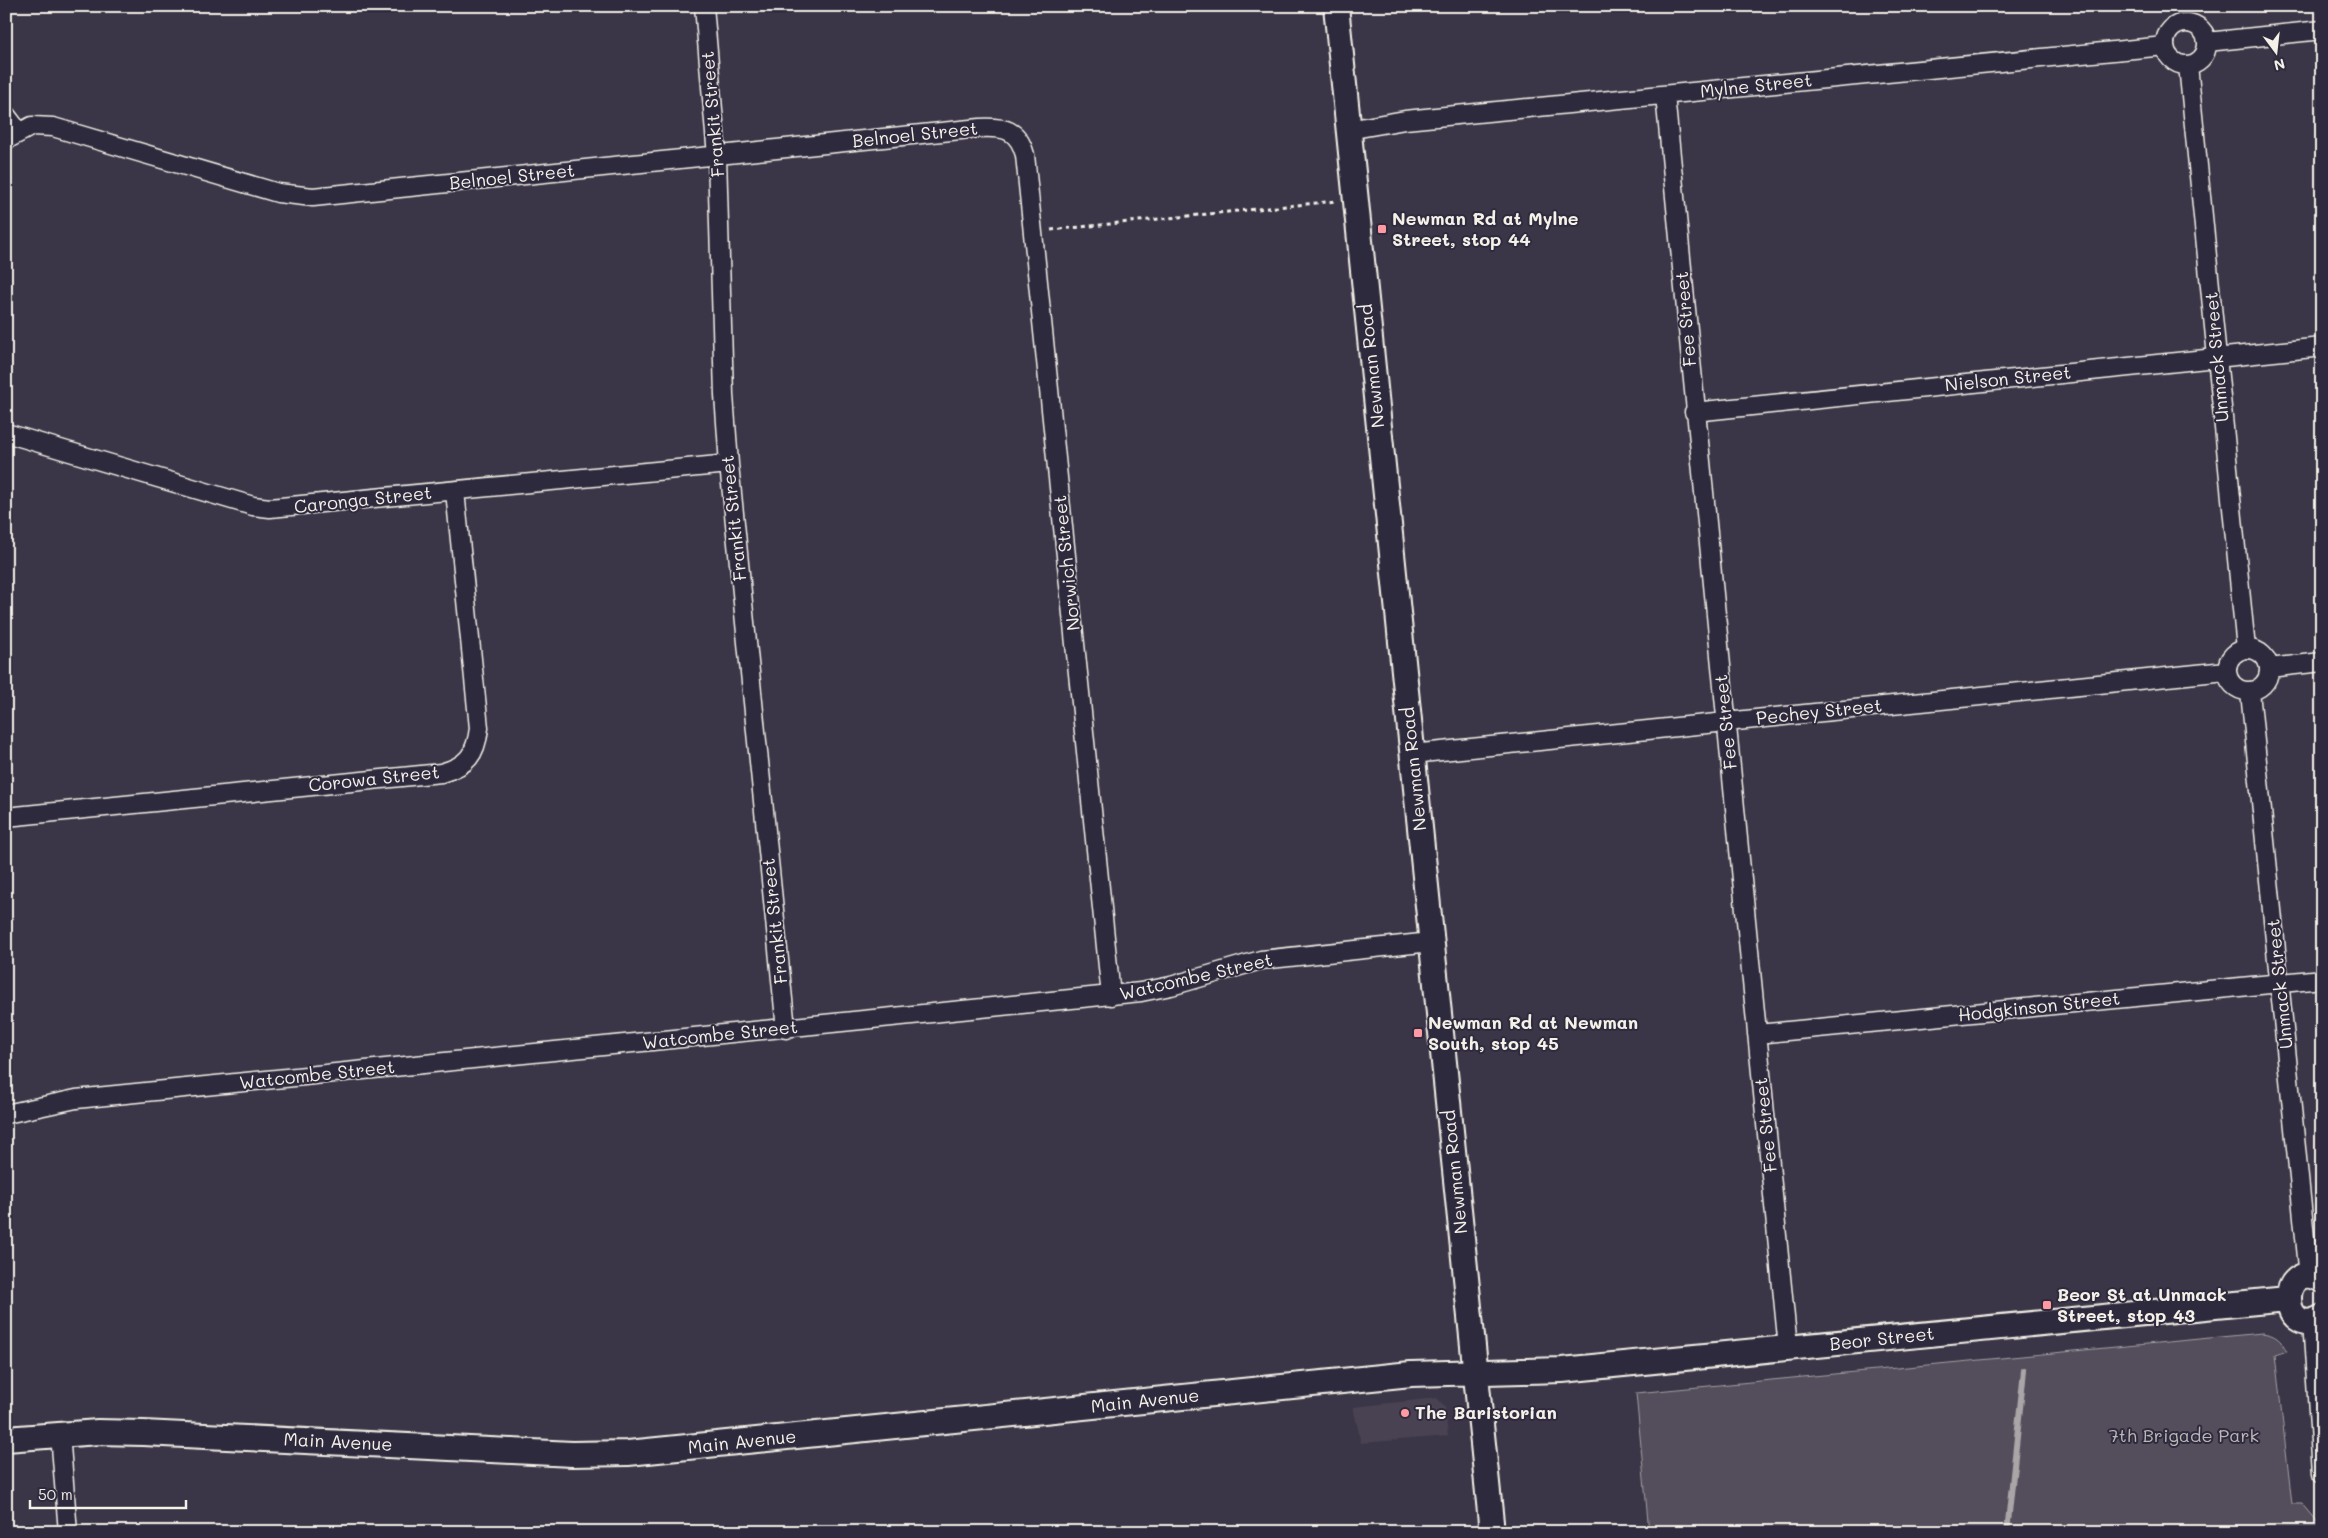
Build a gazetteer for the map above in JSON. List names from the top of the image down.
{
  "streets": {
    "street": [
      "Mylne Street",
      "Frankit Street",
      "Belnoel Street",
      "Fee Street",
      "Unmack Street",
      "Newman Road",
      "Nielson Street",
      "Caronga Street",
      "Norwich Street",
      "Pechey Street",
      "Corowa Street",
      "Watcombe Street",
      "Hodgkinson Street",
      "Beor Street",
      "Main Avenue"
    ]
  },
  "crossings": [
    ["Mylne Street", "Fee Street"],
    ["Mylne Street", "Unmack Street"],
    ["Mylne Street", "Newman Road"],
    ["Frankit Street", "Belnoel Street"],
    ["Frankit Street", "Caronga Street"],
    ["Frankit Street", "Watcombe Street"],
    ["Belnoel Street", "Norwich Street"],
    ["Fee Street", "Nielson Street"],
    ["Fee Street", "Pechey Street"],
    ["Fee Street", "Hodgkinson Street"],
    ["Fee Street", "Beor Street"],
    ["Unmack Street", "Nielson Street"],
    ["Unmack Street", "Pechey Street"],
    ["Unmack Street", "Hodgkinson Street"],
    ["Newman Road", "Pechey Street"],
    ["Newman Road", "Watcombe Street"],
    ["Newman Road", "Beor Street"],
    ["Newman Road", "Main Avenue"],
    ["Caronga Street", "Corowa Street"],
    ["Norwich Street", "Watcombe Street"],
    ["Beor Street", "Main Avenue"]
  ],
  "parks": ["7th Brigade Park"],
  "places": {
    "transit": ["Newman Rd at Mylne Street, stop 44", "Newman Rd at Newman South, stop 45", "Beor St at Unmack Street, stop 43"],
    "other": ["The Baristorian"]
  },
  "scale_bar": "50 m",
  "north": "bottom"
}
